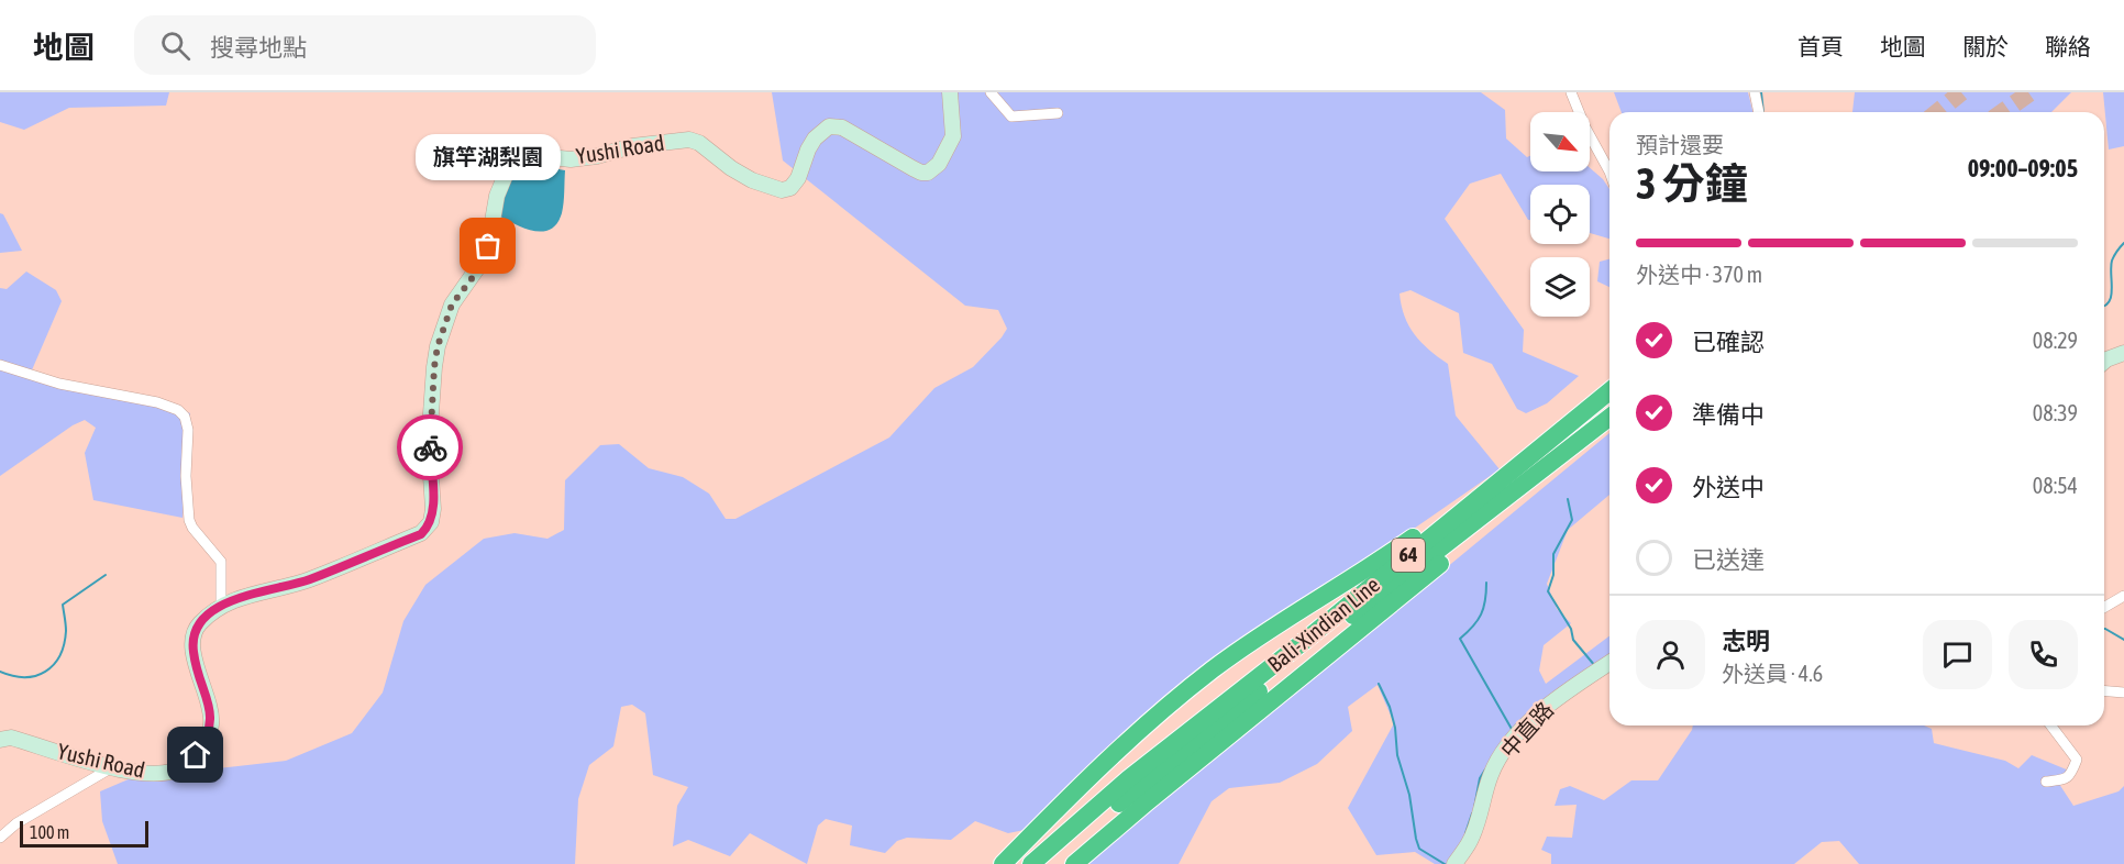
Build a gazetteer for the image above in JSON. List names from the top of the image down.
{
  "streets": {
    "highway": ["64", "Bali-Xindian Line"],
    "street": ["Yushi Road", "中直路"]
  },
  "places": ["旗竿湖梨園"],
  "scale_bar": "100 m",
  "north": "bottom right",
  "page": {
    "header": "地圖",
    "search": "搜尋地點",
    "nav": [
      "首頁",
      "地圖",
      "關於",
      "聯絡"
    ],
    "heading": ["3 分鐘", "預計還要", "09:00–09:05"],
    "panel": ["志明", "外送員 · 4.6"],
    "bubble": "旗竿湖梨園",
    "bar": "外送中 · 370 m",
    "list": [
      ["已確認", "08:29"],
      ["準備中", "08:39"],
      ["外送中", "08:54"],
      "已送達"
    ],
    "scale": "100 m"
  }
}
